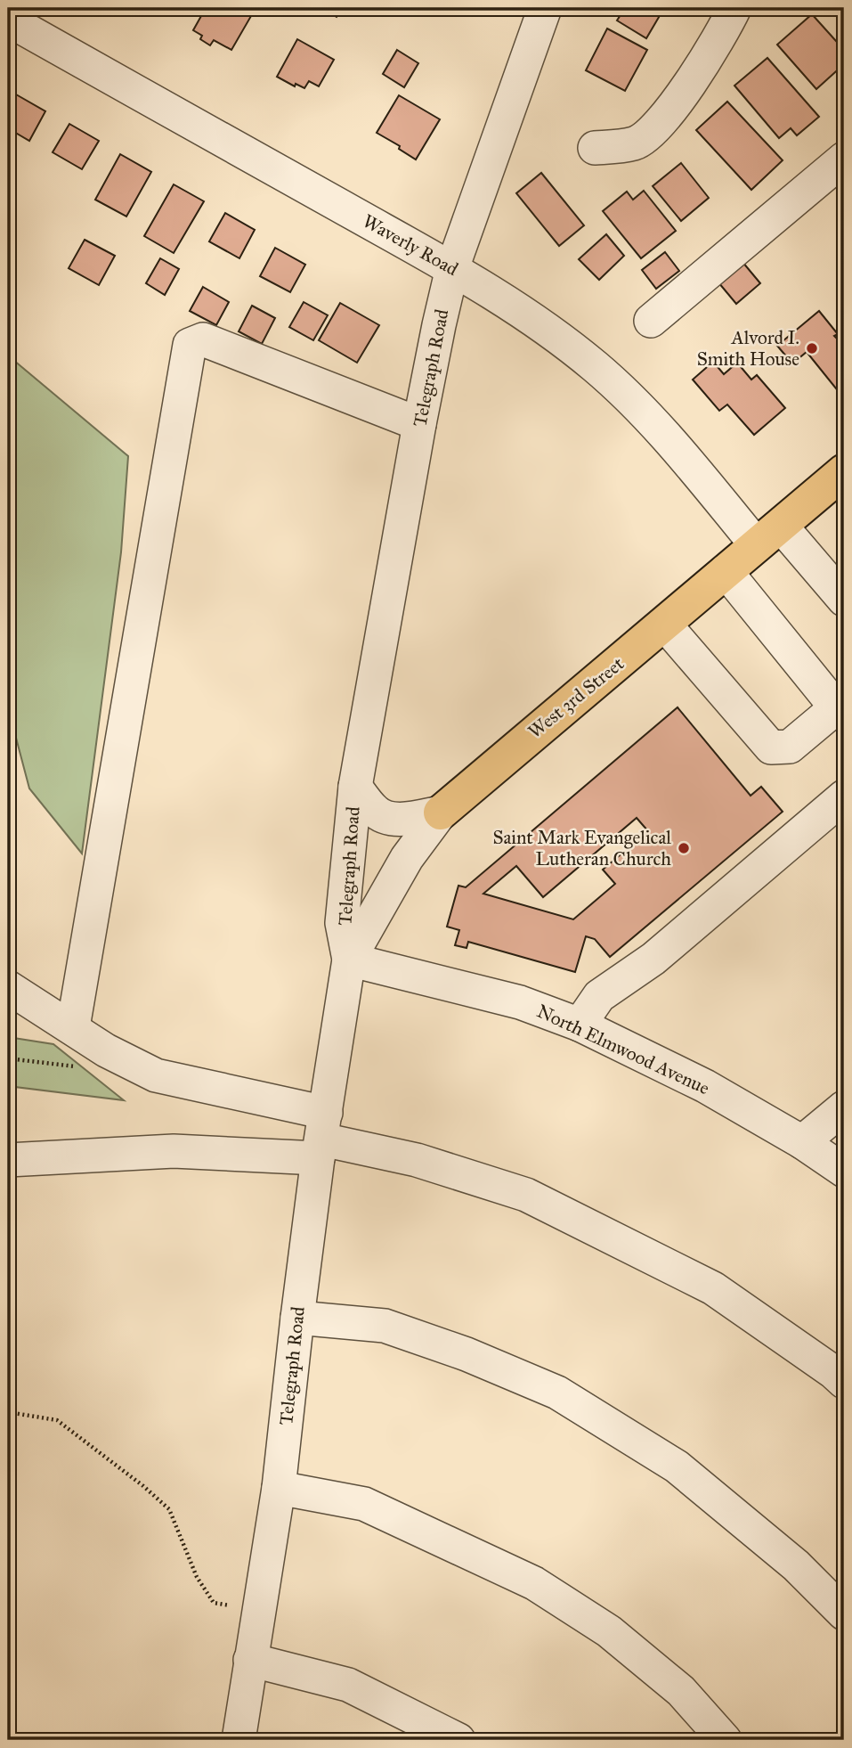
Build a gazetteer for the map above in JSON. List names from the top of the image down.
{
  "streets": {
    "main road": ["West 3rd Street"],
    "street": ["Waverly Road", "Telegraph Road", "North Elmwood Avenue"]
  },
  "crossings": [
    ["Waverly Road", "Telegraph Road"],
    ["Waverly Road", "West 3rd Street"],
    ["Telegraph Road", "West 3rd Street"],
    ["Telegraph Road", "North Elmwood Avenue"],
    ["West 3rd Street", "North Elmwood Avenue"]
  ],
  "places": ["Alvord I. Smith House", "Saint Mark Evangelical Lutheran Church"]
}
